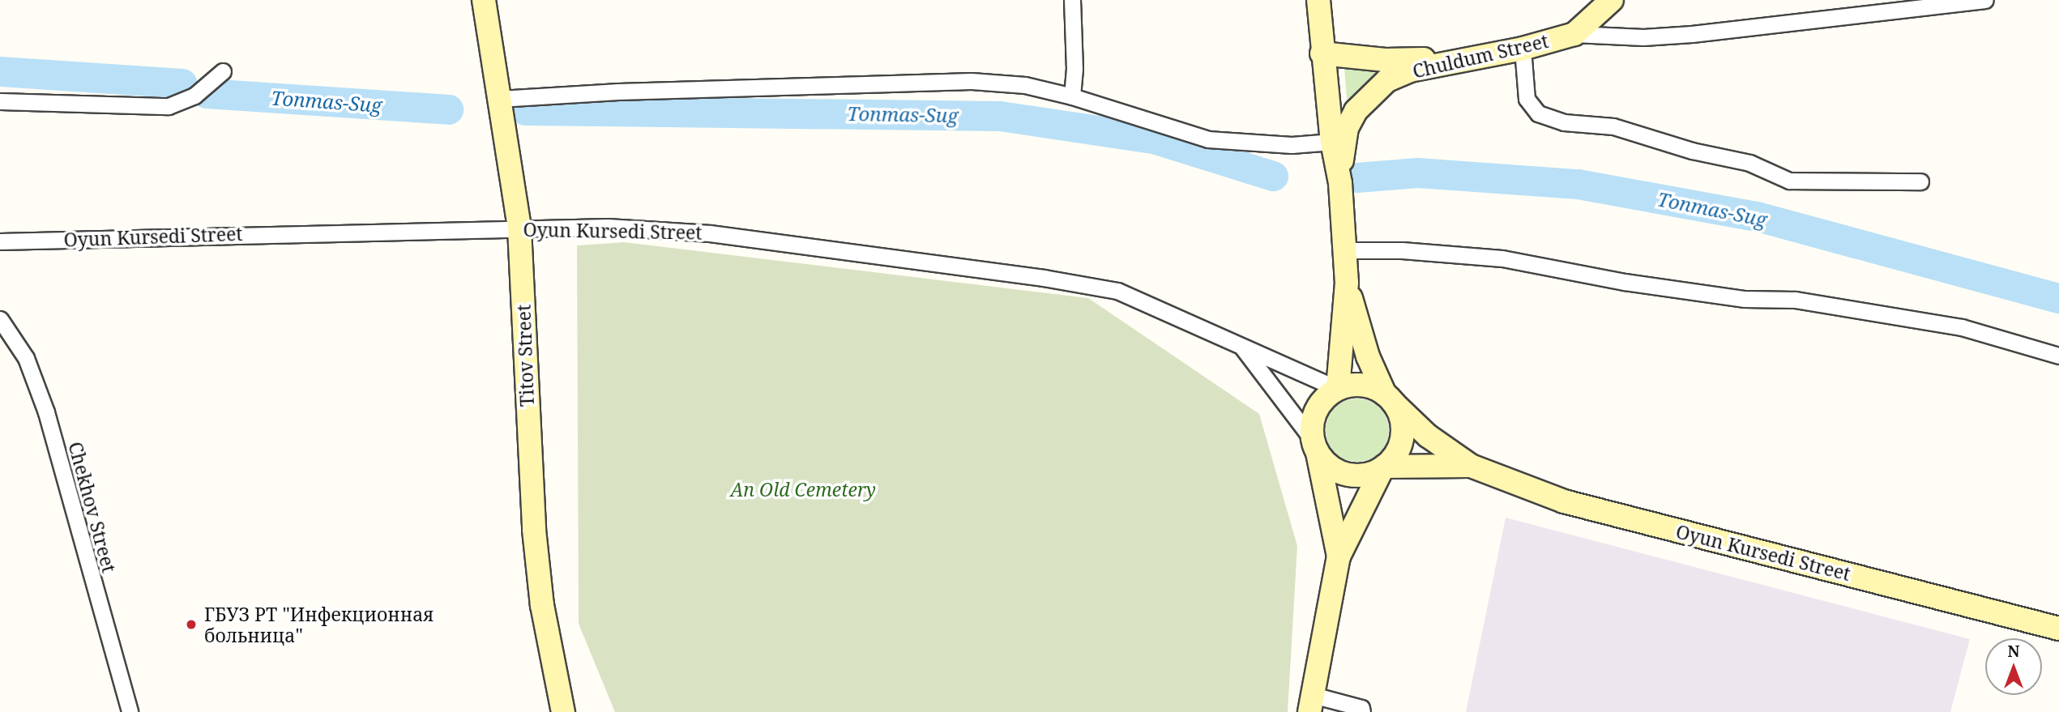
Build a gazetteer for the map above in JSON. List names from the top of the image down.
{
  "streets": {
    "main road": ["Chuldum Street", "Oyun Kursedi Street", "Titov Street"],
    "street": ["Chekhov Street"]
  },
  "crossings": [
    ["Chuldum Street", "Oyun Kursedi Street"],
    ["Oyun Kursedi Street", "Titov Street"]
  ],
  "water": ["Tonmas-Sug"],
  "parks": ["An Old Cemetery"],
  "places": ["ГБУЗ РТ \"Инфекционная больница\""],
  "north": "top"
}
